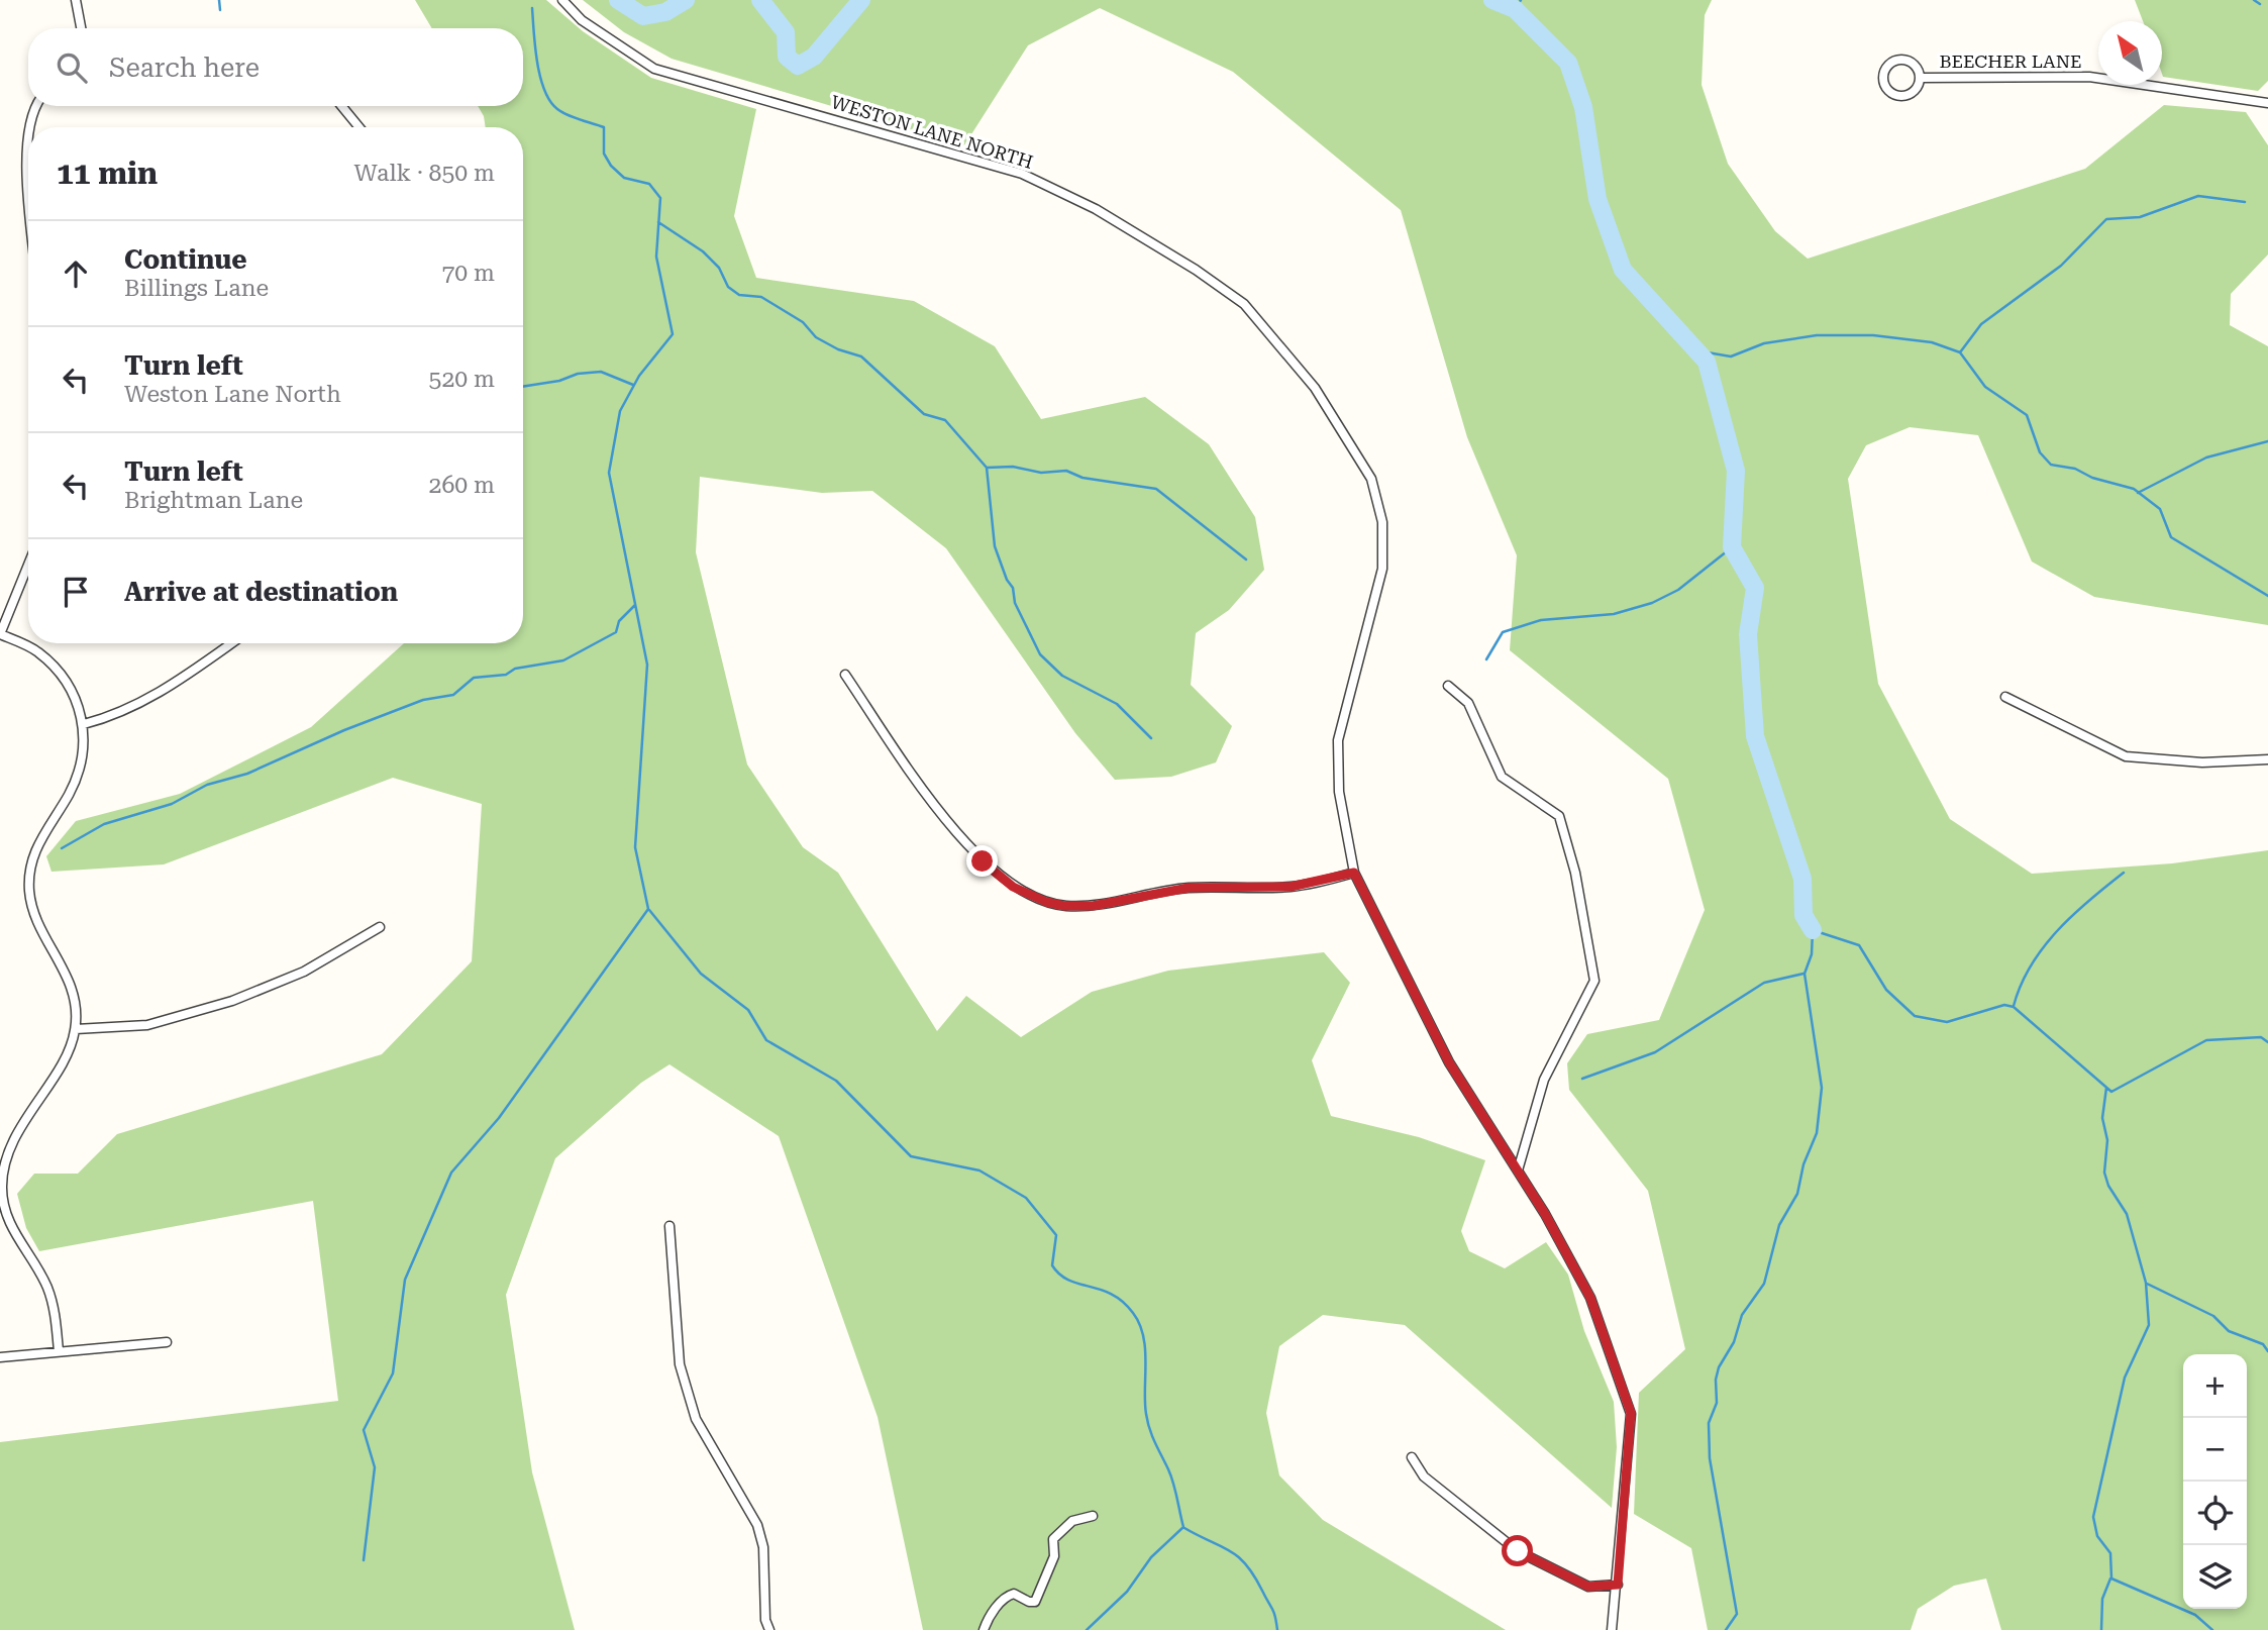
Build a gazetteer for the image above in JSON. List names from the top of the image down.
{
  "streets": {
    "street": ["BEECHER LANE", "WESTON LANE NORTH"]
  },
  "north": "top left",
  "page": {
    "search": "Search here",
    "heading": ["11 min", "Walk · 850 m"],
    "list": [
      ["Continue", "Billings Lane", "70 m"],
      ["Turn left", "Weston Lane North", "520 m"],
      ["Turn left", "Brightman Lane", "260 m"],
      "Arrive at destination"
    ],
    "map_buttons": ["+", "−"]
  }
}
